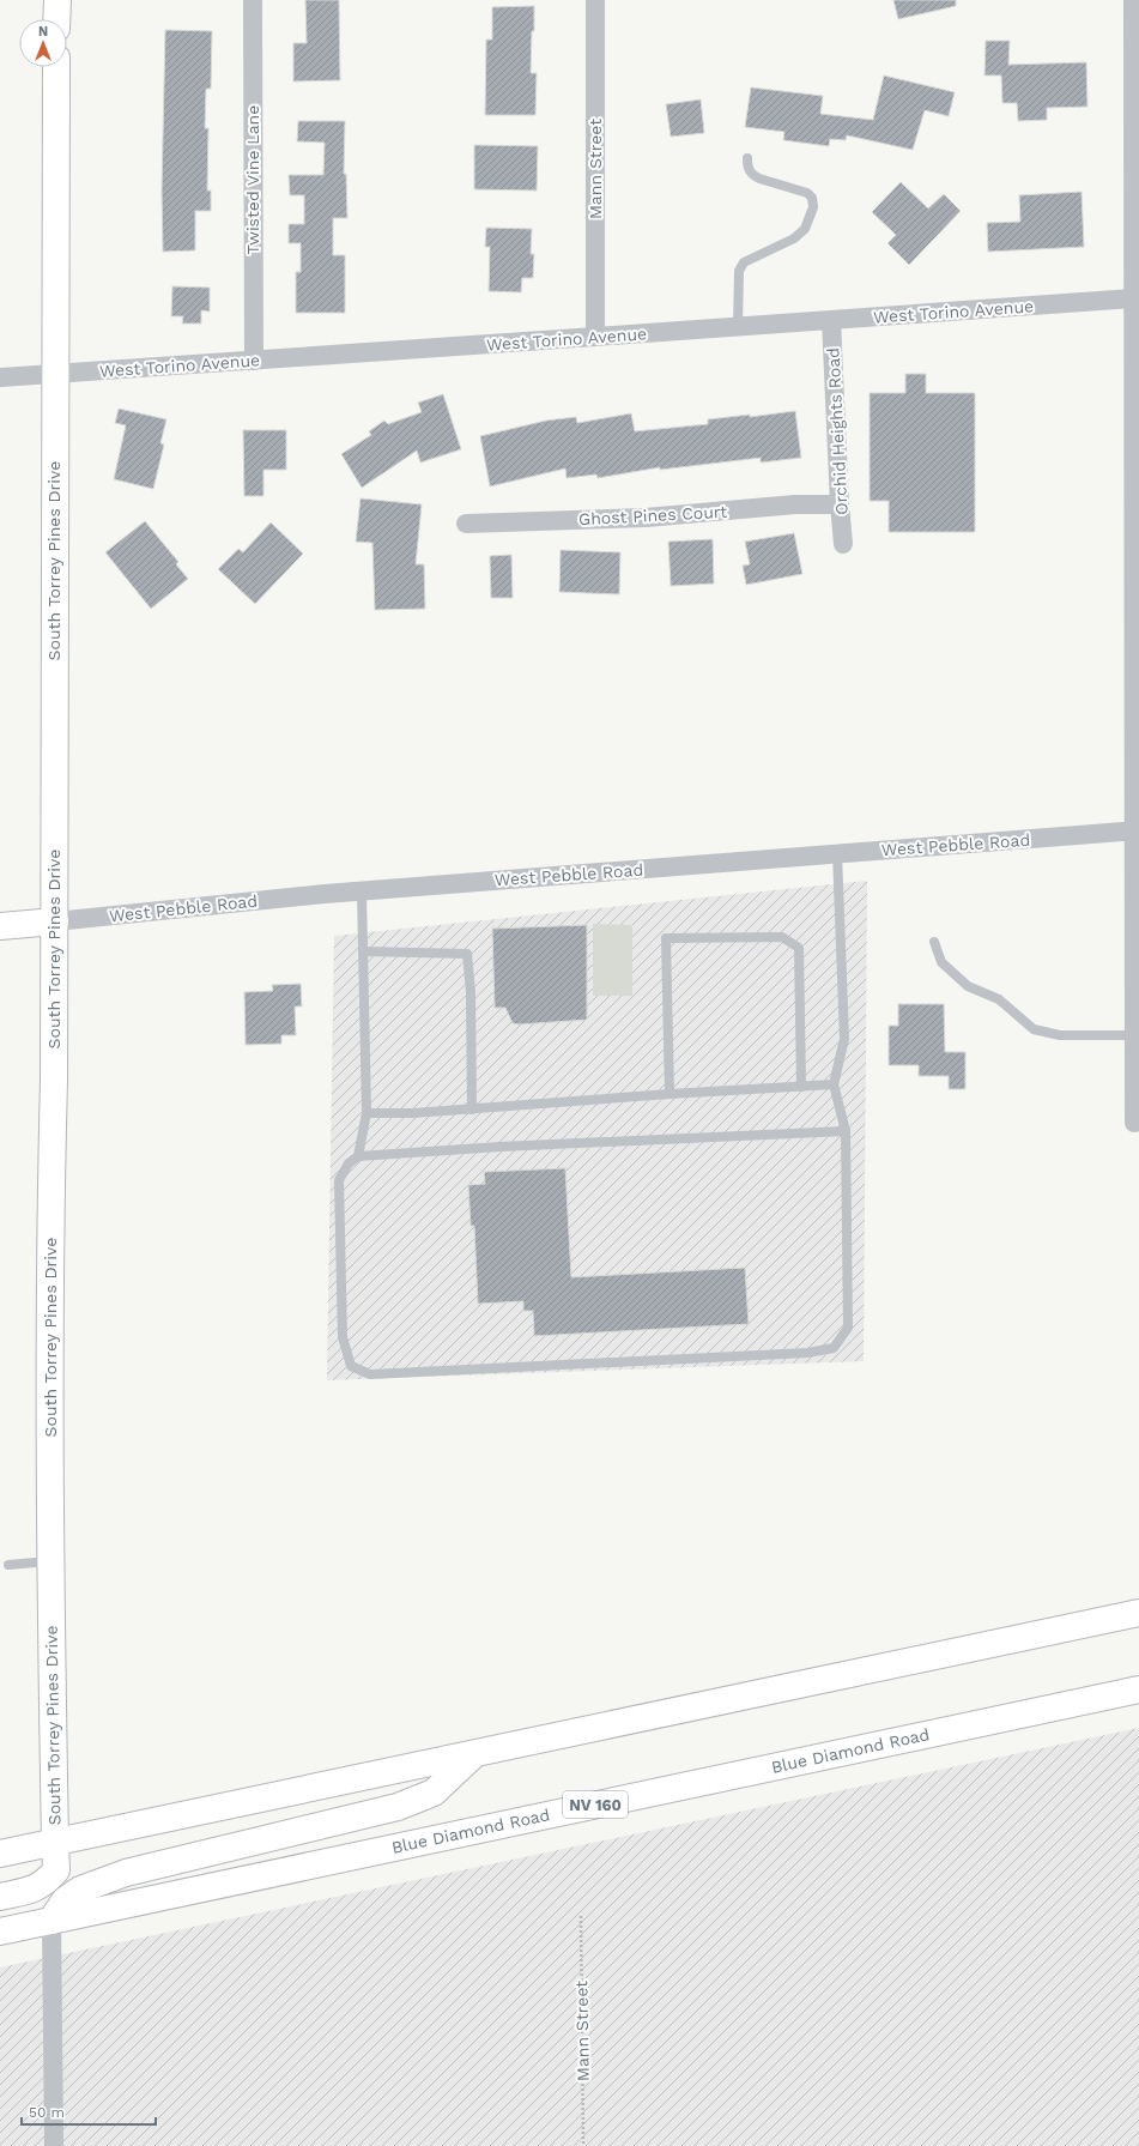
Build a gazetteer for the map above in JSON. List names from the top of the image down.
{
  "streets": {
    "main road": [
      "South Torrey Pines Drive",
      "West Pebble Road",
      "Blue Diamond Road",
      "NV 160"
    ],
    "street": [
      "Mann Street",
      "Twisted Vine Lane",
      "West Torino Avenue",
      "Orchid Heights Road",
      "Ghost Pines Court"
    ]
  },
  "crossings": [
    ["Mann Street", "West Torino Avenue"],
    ["Twisted Vine Lane", "West Torino Avenue"],
    ["West Torino Avenue", "Orchid Heights Road"],
    ["West Torino Avenue", "South Torrey Pines Drive"],
    ["Orchid Heights Road", "Ghost Pines Court"],
    ["South Torrey Pines Drive", "West Pebble Road"]
  ],
  "scale_bar": "50 m",
  "north": "top"
}
